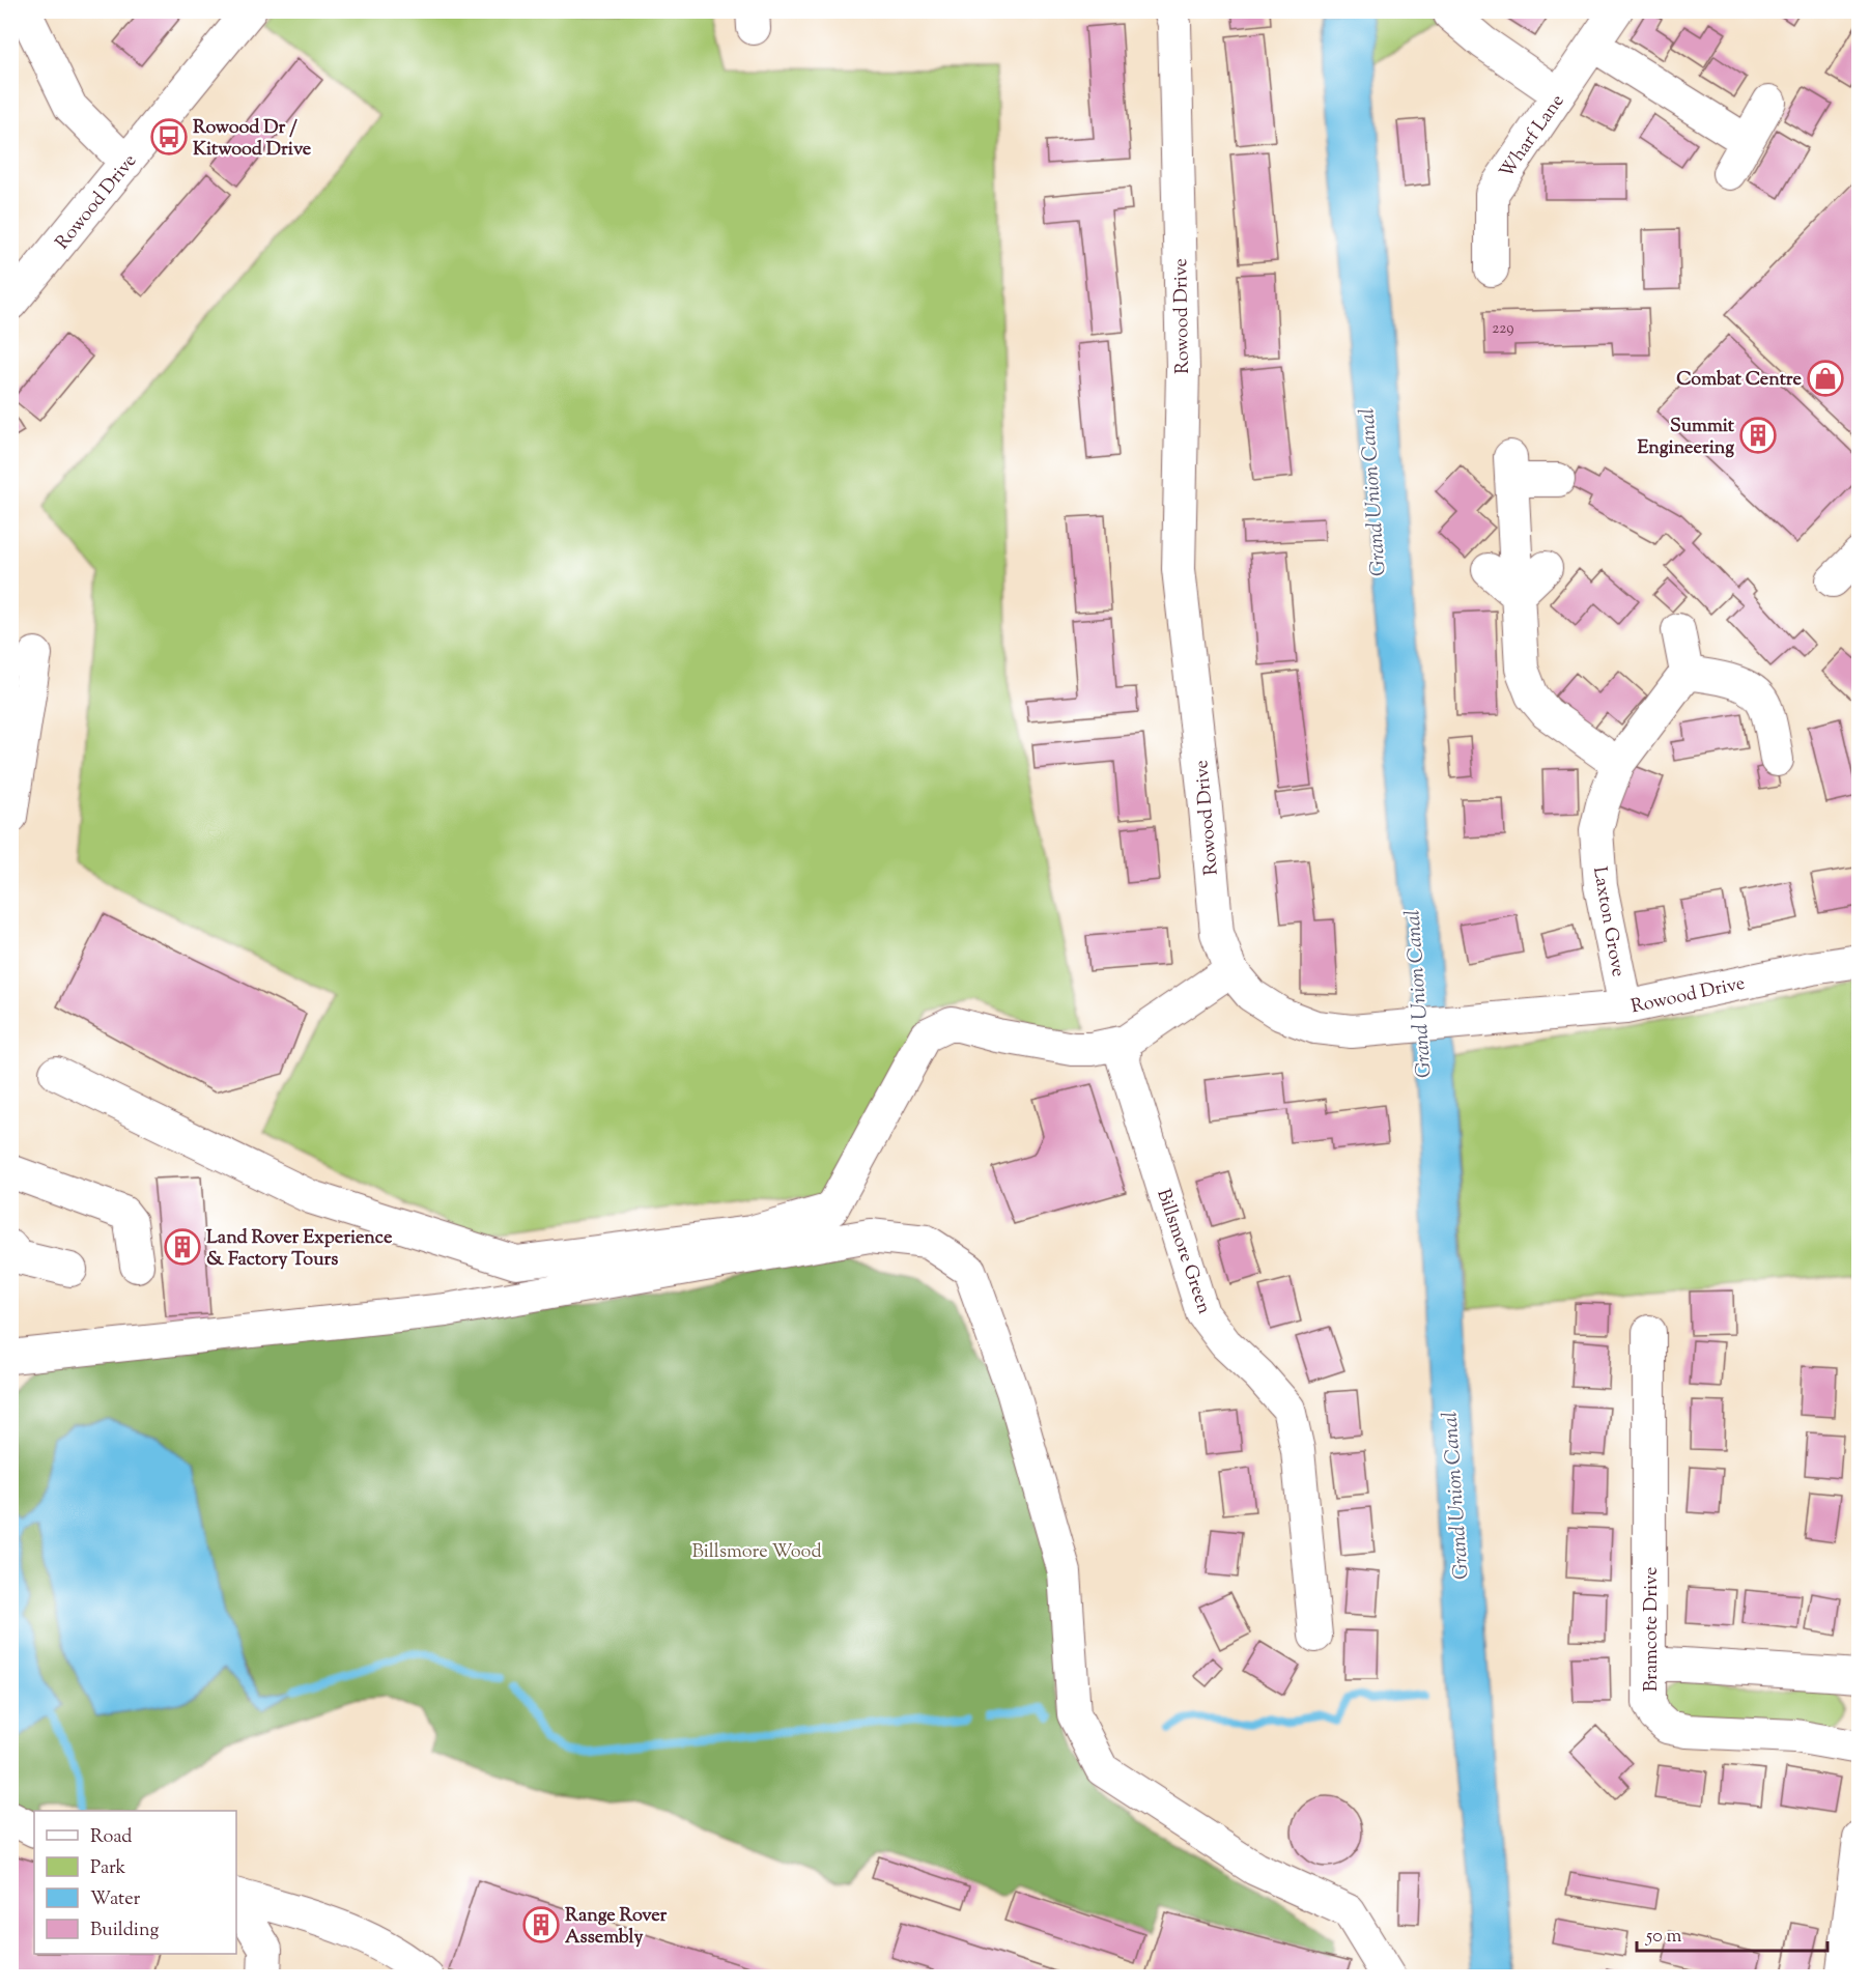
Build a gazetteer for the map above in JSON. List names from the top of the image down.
{
  "streets": {
    "street": [
      "Wharf Lane",
      "Rowood Drive",
      "Laxton Grove",
      "Billsmore Green",
      "Bramcote Drive"
    ]
  },
  "crossings": [
    ["Rowood Drive", "Laxton Grove"]
  ],
  "water": ["Grand Union Canal"],
  "parks": ["Billsmore Wood"],
  "places": {
    "bus stop": ["Rowood Dr / Kitwood Drive"],
    "shop": ["Combat Centre"],
    "building": ["Summit Engineering", "Land Rover Experience & Factory Tours", "Range Rover Assembly"]
  },
  "house_numbers": ["229"],
  "legend": [
    "Road",
    "Park",
    "Water",
    "Building"
  ],
  "scale_bar": "50 m"
}
